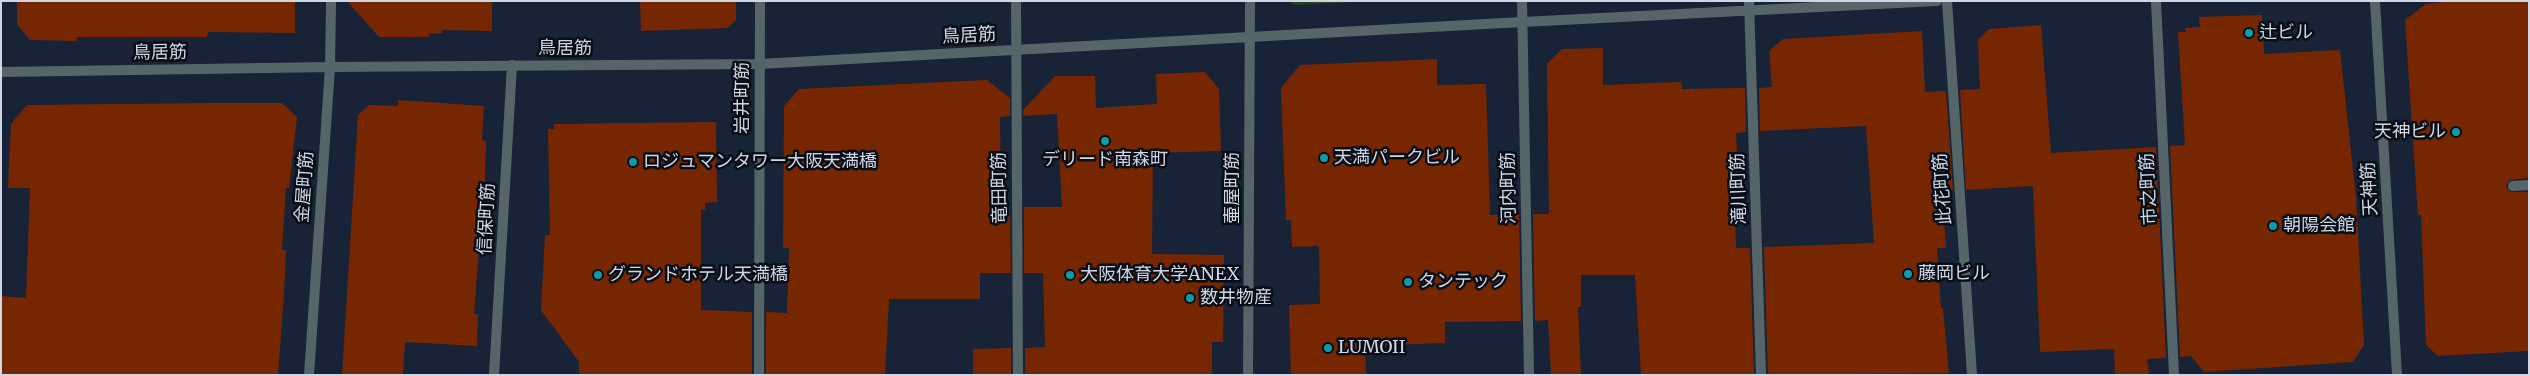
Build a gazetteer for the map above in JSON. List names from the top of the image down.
{
  "streets": {
    "street": [
      "鳥居筋",
      "岩井町筋",
      "金屋町筋",
      "竜田町筋",
      "壷屋町筋",
      "河内町筋",
      "滝川町筋",
      "此花町筋",
      "市之町筋",
      "天神筋",
      "信保町筋"
    ]
  },
  "crossings": [
    ["鳥居筋", "岩井町筋"],
    ["鳥居筋", "金屋町筋"],
    ["鳥居筋", "竜田町筋"],
    ["鳥居筋", "壷屋町筋"],
    ["鳥居筋", "河内町筋"],
    ["鳥居筋", "滝川町筋"],
    ["鳥居筋", "信保町筋"]
  ],
  "places": [
    "辻ビル",
    "天神ビル",
    "デリード南森町",
    "天満パークビル",
    "ロジュマンタワー大阪天満橋",
    "朝陽会館",
    "藤岡ビル",
    "グランドホテル天満橋",
    "大阪体育大学ANEX",
    "タンテック",
    "数井物産",
    "LUMOII"
  ]
}
